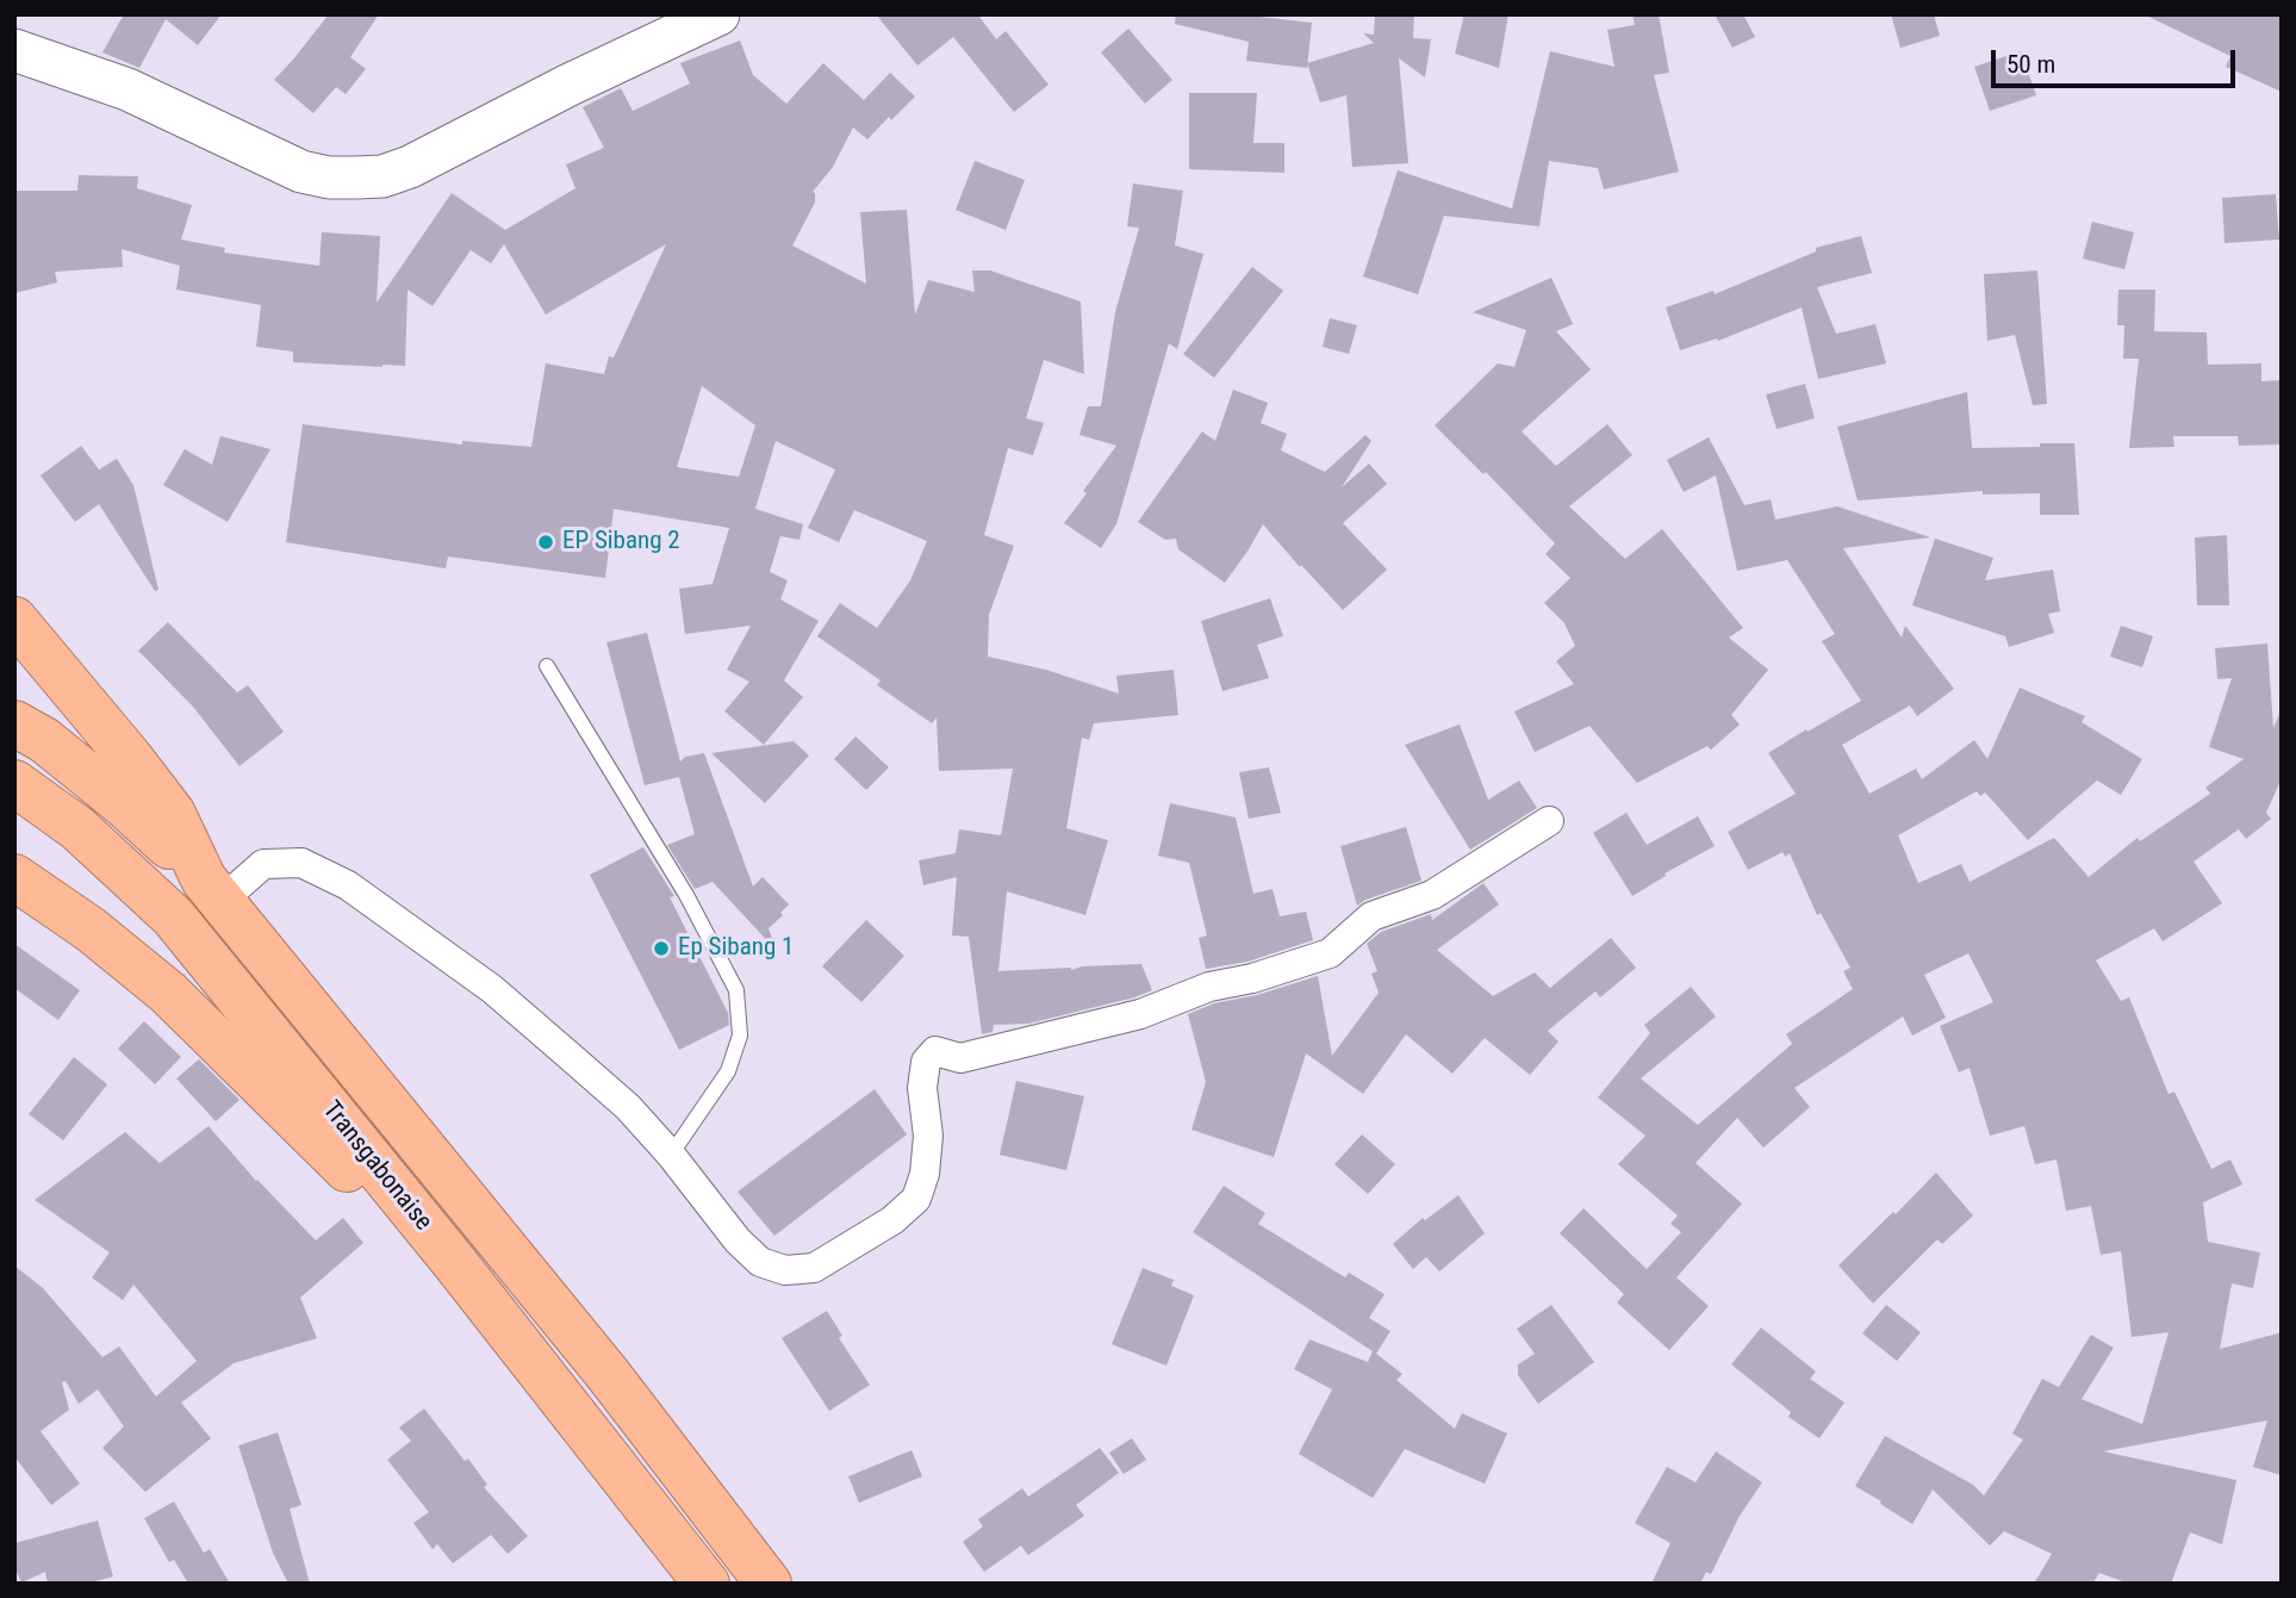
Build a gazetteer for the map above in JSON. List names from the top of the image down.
{
  "streets": {
    "highway": ["Transgabonaise"]
  },
  "places": ["EP Sibang 2", "Ep Sibang 1"],
  "scale_bar": "50 m"
}
